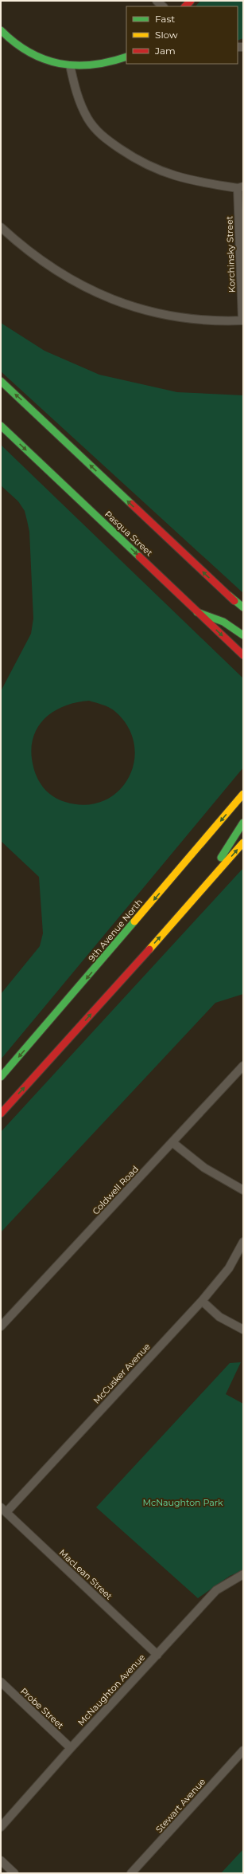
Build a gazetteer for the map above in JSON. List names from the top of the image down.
{
  "streets": {
    "main road": ["Pasqua Street", "9th Avenue North"],
    "street": [
      "Korchinsky Street",
      "Coldwell Road",
      "McCusker Avenue",
      "MacLean Street",
      "McNaughton Avenue",
      "Probe Street",
      "Stewart Avenue"
    ]
  },
  "crossings": [
    ["McCusker Avenue", "MacLean Street"],
    ["MacLean Street", "McNaughton Avenue"],
    ["McNaughton Avenue", "Probe Street"]
  ],
  "parks": ["McNaughton Park"],
  "legend": ["Fast", "Slow", "Jam"]
}
